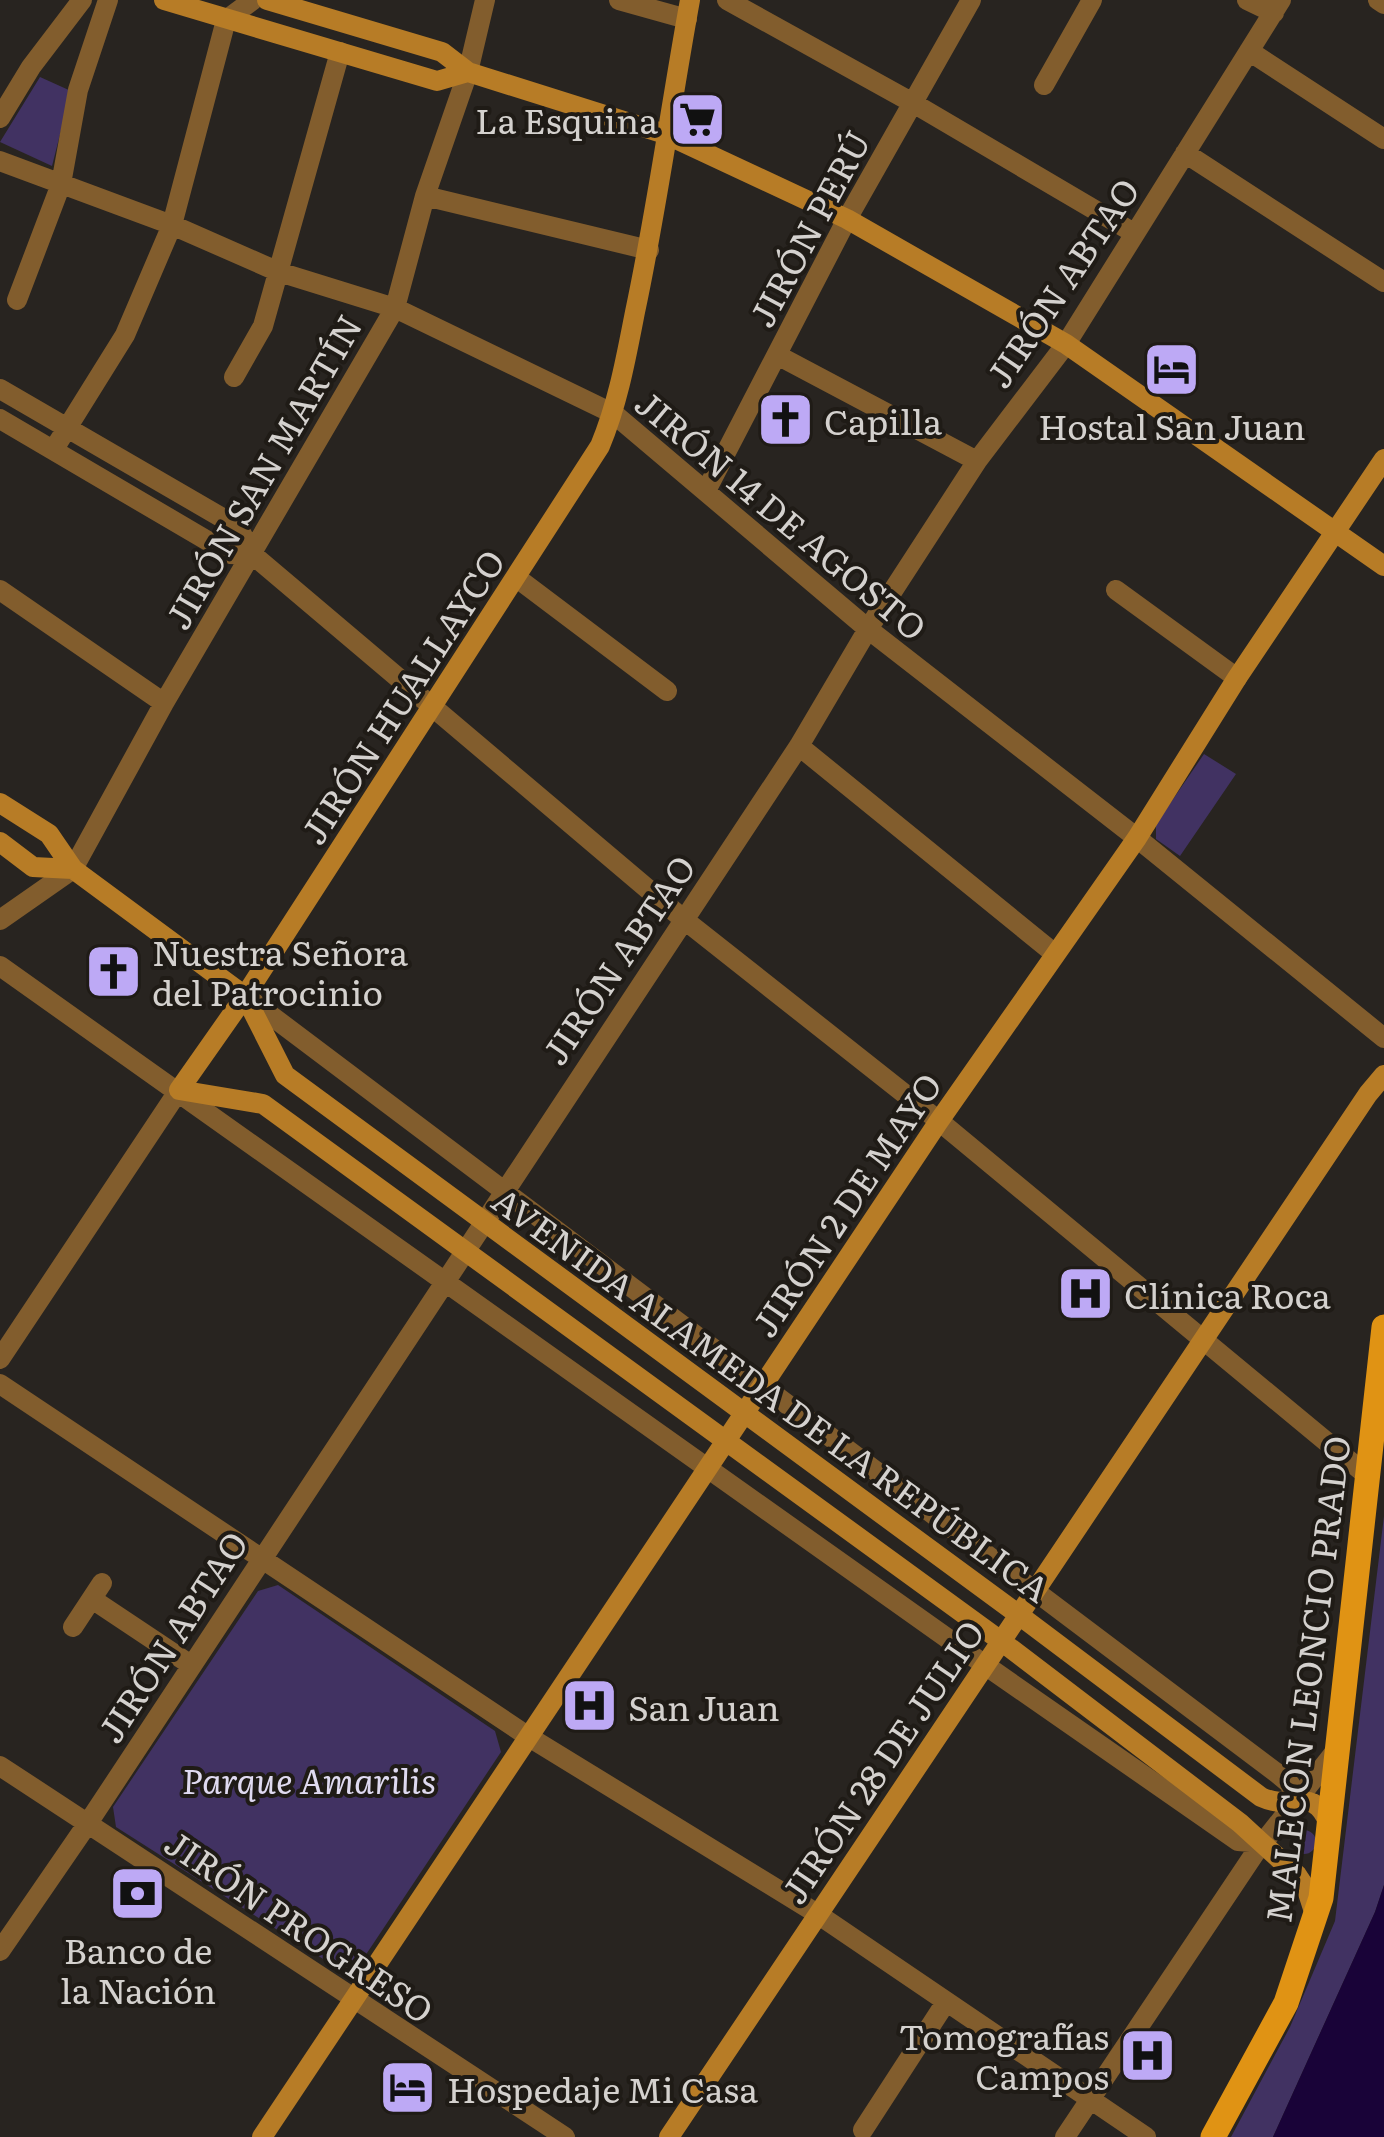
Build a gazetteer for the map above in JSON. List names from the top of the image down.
{
  "streets": {
    "main road": ["MALECON LEONCIO PRADO"],
    "street": [
      "JIRÓN PERÚ",
      "JIRÓN ABTAO",
      "JIRÓN SAN MARTÍN",
      "JIRÓN 14 DE AGOSTO",
      "JIRÓN HUALLAYCO",
      "JIRÓN 2 DE MAYO",
      "AVENIDA ALAMEDA DE LA REPÚBLICA",
      "JIRÓN 28 DE JULIO",
      "JIRÓN PROGRESO"
    ]
  },
  "crossings": [
    ["JIRÓN PERÚ", "JIRÓN 14 DE AGOSTO"],
    ["JIRÓN ABTAO", "JIRÓN 14 DE AGOSTO"],
    ["JIRÓN ABTAO", "AVENIDA ALAMEDA DE LA REPÚBLICA"],
    ["JIRÓN ABTAO", "JIRÓN PROGRESO"],
    ["JIRÓN SAN MARTÍN", "JIRÓN 14 DE AGOSTO"],
    ["JIRÓN SAN MARTÍN", "AVENIDA ALAMEDA DE LA REPÚBLICA"],
    ["JIRÓN 14 DE AGOSTO", "JIRÓN HUALLAYCO"],
    ["JIRÓN 14 DE AGOSTO", "JIRÓN 2 DE MAYO"],
    ["JIRÓN HUALLAYCO", "AVENIDA ALAMEDA DE LA REPÚBLICA"],
    ["JIRÓN 2 DE MAYO", "AVENIDA ALAMEDA DE LA REPÚBLICA"],
    ["JIRÓN 2 DE MAYO", "JIRÓN PROGRESO"],
    ["AVENIDA ALAMEDA DE LA REPÚBLICA", "MALECON LEONCIO PRADO"],
    ["AVENIDA ALAMEDA DE LA REPÚBLICA", "JIRÓN 28 DE JULIO"]
  ],
  "parks": ["Parque Amarilis"],
  "places": {
    "supermarket": ["La Esquina"],
    "hotel": ["Hostal San Juan", "Hospedaje Mi Casa"],
    "church": ["Capilla", "Nuestra Señora del Patrocinio"],
    "hospital": ["Clínica Roca", "San Juan", "Tomografías Campos"],
    "bank": ["Banco de la Nación"]
  }
}
